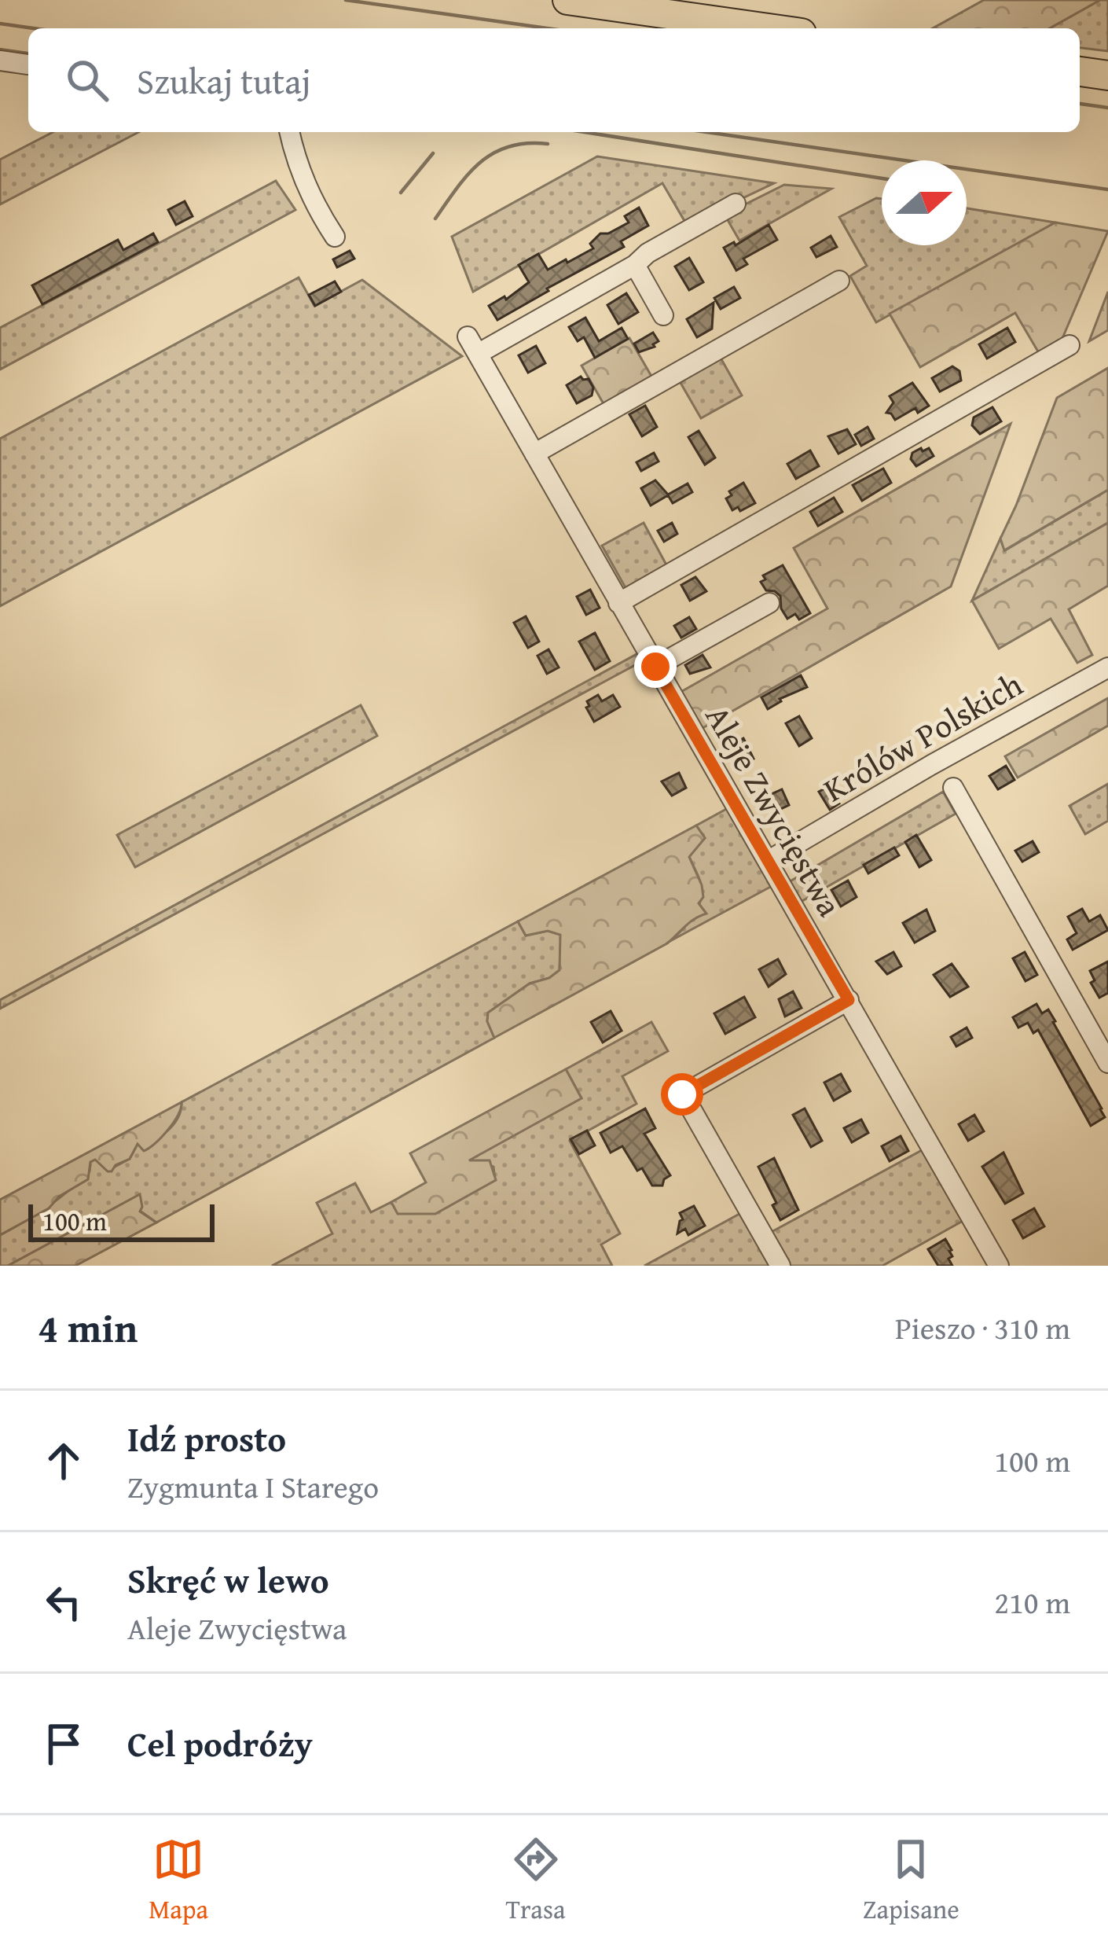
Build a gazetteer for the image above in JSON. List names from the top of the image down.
{
  "streets": {
    "street": ["Królów Polskich", "Aleje Zwycięstwa"]
  },
  "crossings": [
    ["Królów Polskich", "Aleje Zwycięstwa"]
  ],
  "scale_bar": "100 m",
  "north": "right",
  "page": {
    "search": "Szukaj tutaj",
    "scale": "100 m",
    "heading": ["4 min", "Pieszo · 310 m"],
    "list": [
      ["Idź prosto", "Zygmunta I Starego", "100 m"],
      ["Skręć w lewo", "Aleje Zwycięstwa", "210 m"],
      "Cel podróży"
    ],
    "nav": ["Mapa", "Trasa", "Zapisane"]
  }
}
